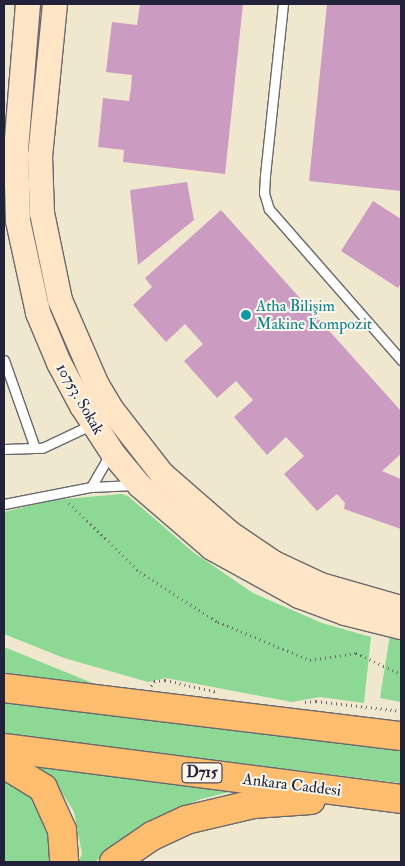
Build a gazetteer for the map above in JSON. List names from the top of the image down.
{
  "streets": {
    "highway": ["D715", "Ankara Caddesi"],
    "street": ["10753. Sokak"]
  },
  "places": ["Atha Bilişim Makine Kompozit"]
}
